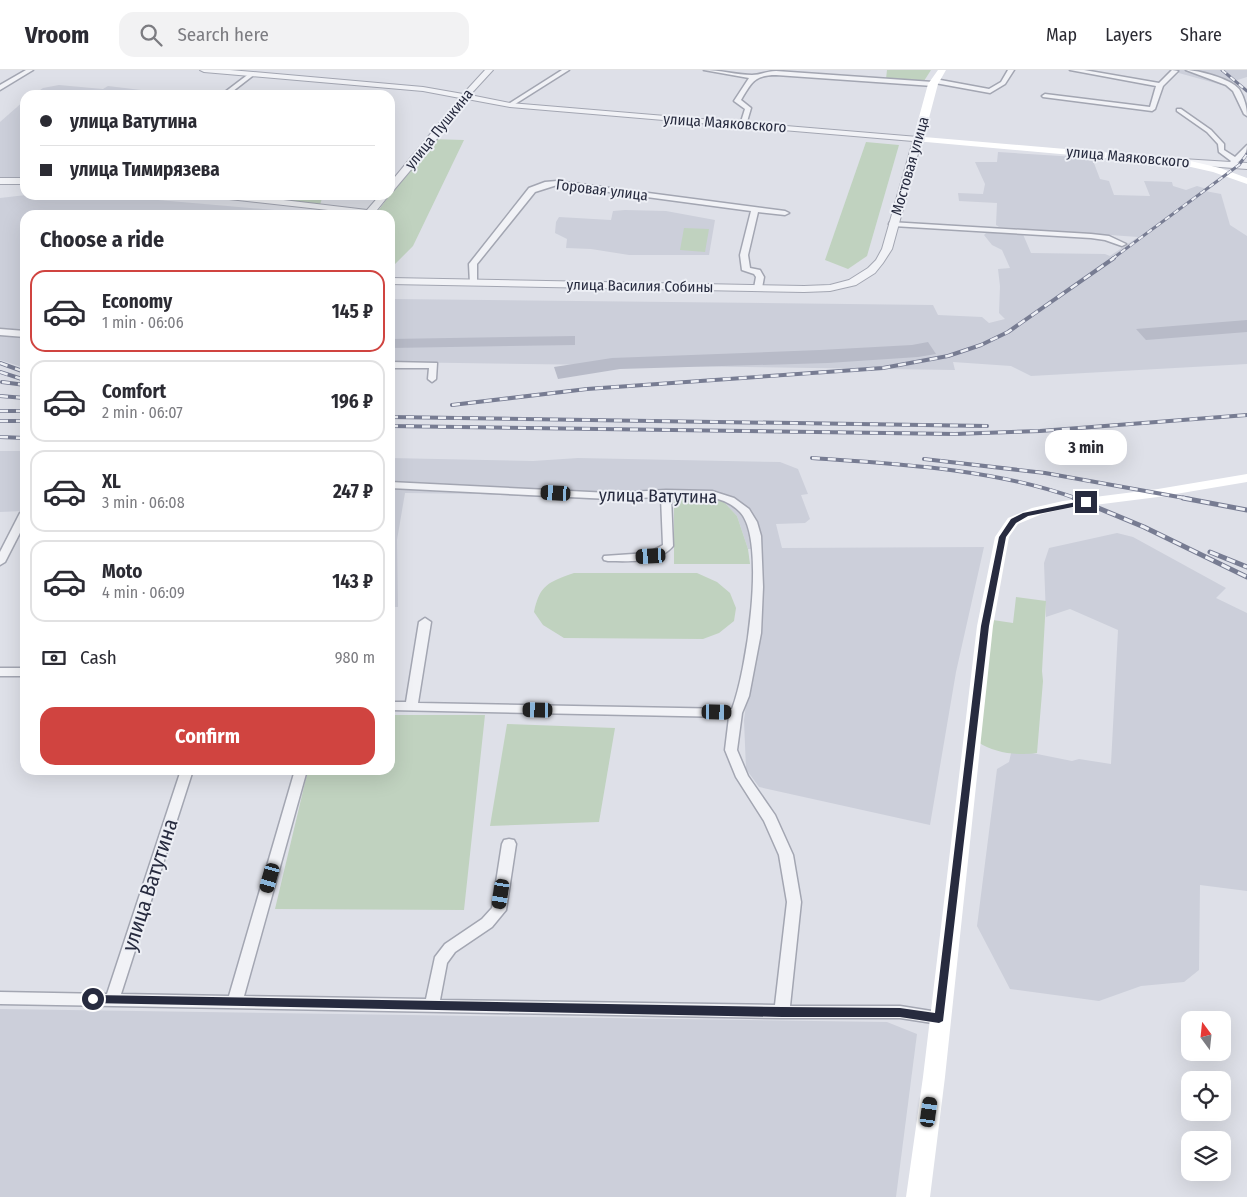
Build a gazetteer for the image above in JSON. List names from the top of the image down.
{
  "streets": {
    "main road": ["улица Маяковского", "Мостовая улица"],
    "street": [
      "улица Пушкина",
      "Горовая улица",
      "улица Василия Собины",
      "улица Ватутина"
    ]
  },
  "crossings": [
    ["улица Маяковского", "улица Пушкина"],
    ["улица Маяковского", "Мостовая улица"],
    ["Мостовая улица", "улица Василия Собины"],
    ["Горовая улица", "улица Василия Собины"]
  ],
  "north": "top",
  "page": {
    "header": "Vroom",
    "search": "Search here",
    "nav": ["Map", "Layers", "Share"],
    "banner": ["улица Ватутина", "улица Тимирязева"],
    "heading": "Choose a ride",
    "list": [
      {
        "name": "Economy",
        "note": "1 min · 06:06",
        "value": "145 ₽"
      },
      {
        "name": "Comfort",
        "note": "2 min · 06:07",
        "value": "196 ₽"
      },
      {
        "name": "XL",
        "note": "3 min · 06:08",
        "value": "247 ₽"
      },
      {
        "name": "Moto",
        "note": "4 min · 06:09",
        "value": "143 ₽"
      }
    ],
    "bubble": "3 min",
    "pay": ["Cash", "980 m"],
    "buttons": "Confirm"
  }
}
